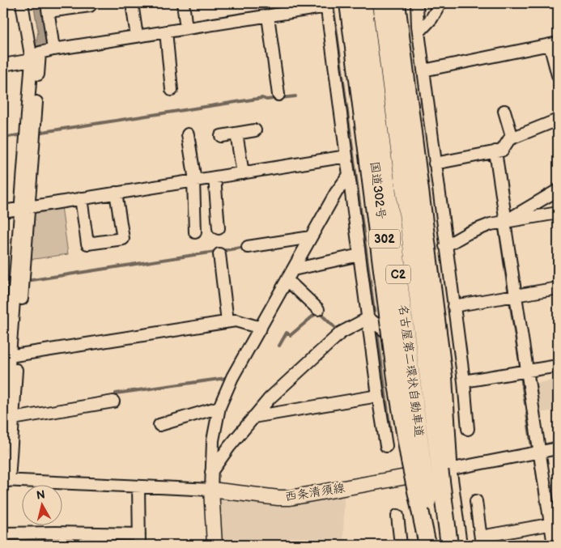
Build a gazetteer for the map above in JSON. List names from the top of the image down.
{
  "streets": {
    "highway": [
      "国道302号",
      "302",
      "C2",
      "名古屋第二環状自動車道"
    ],
    "main road": ["西条清須線"]
  },
  "crossings": [
    ["国道302号", "西条清須線"],
    ["302", "西条清須線"]
  ],
  "north": "top"
}
